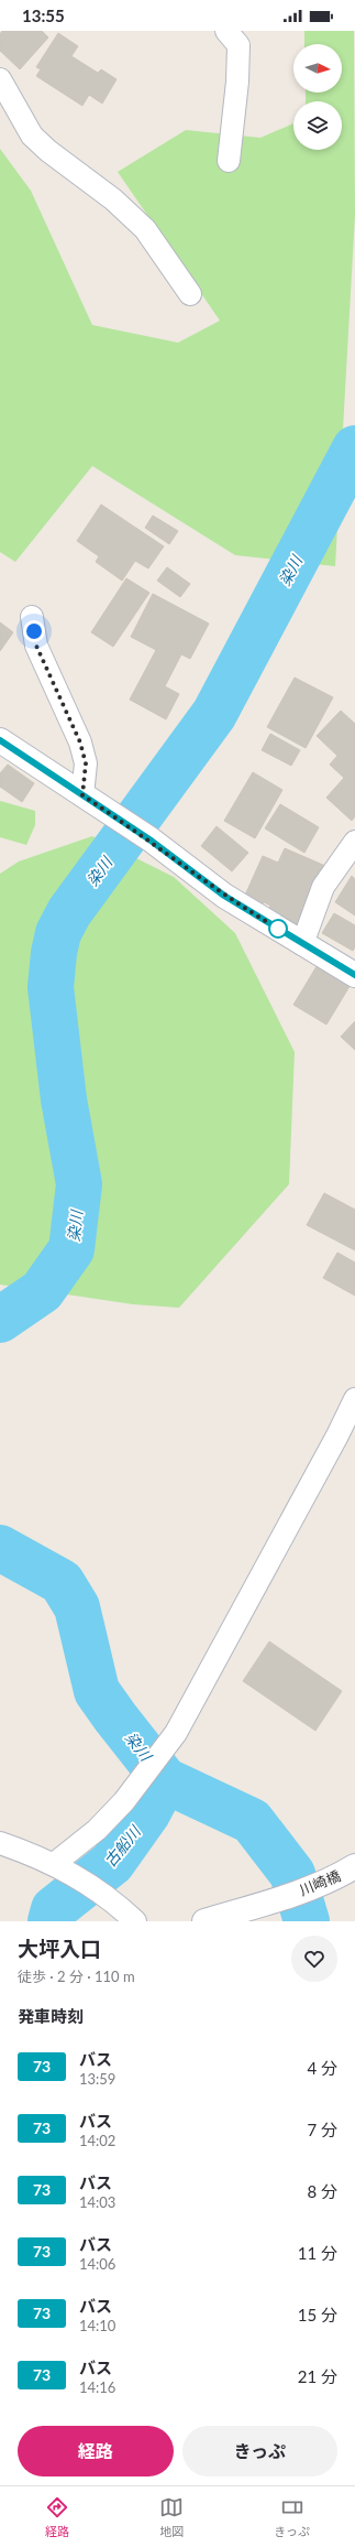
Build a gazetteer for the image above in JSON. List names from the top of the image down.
{
  "streets": {
    "main road": ["川崎橋"]
  },
  "water": ["染川", "古船川"],
  "lines": ["bus line 73"],
  "north": "right",
  "page": {
    "status": "13:55",
    "heading": [
      ["大坪入口", "徒歩 · 2 分 · 110 m"],
      "発車時刻"
    ],
    "list": [
      {
        "mark": "73",
        "name": "バス",
        "note": "13:59",
        "value": "4 分"
      },
      {
        "mark": "73",
        "name": "バス",
        "note": "14:02",
        "value": "7 分"
      },
      {
        "mark": "73",
        "name": "バス",
        "note": "14:03",
        "value": "8 分"
      },
      {
        "mark": "73",
        "name": "バス",
        "note": "14:06",
        "value": "11 分"
      },
      {
        "mark": "73",
        "name": "バス",
        "note": "14:10",
        "value": "15 分"
      },
      {
        "mark": "73",
        "name": "バス",
        "note": "14:16",
        "value": "21 分"
      }
    ],
    "buttons": ["経路", "きっぷ"],
    "tabs": ["経路", "地図", "きっぷ"]
  }
}
